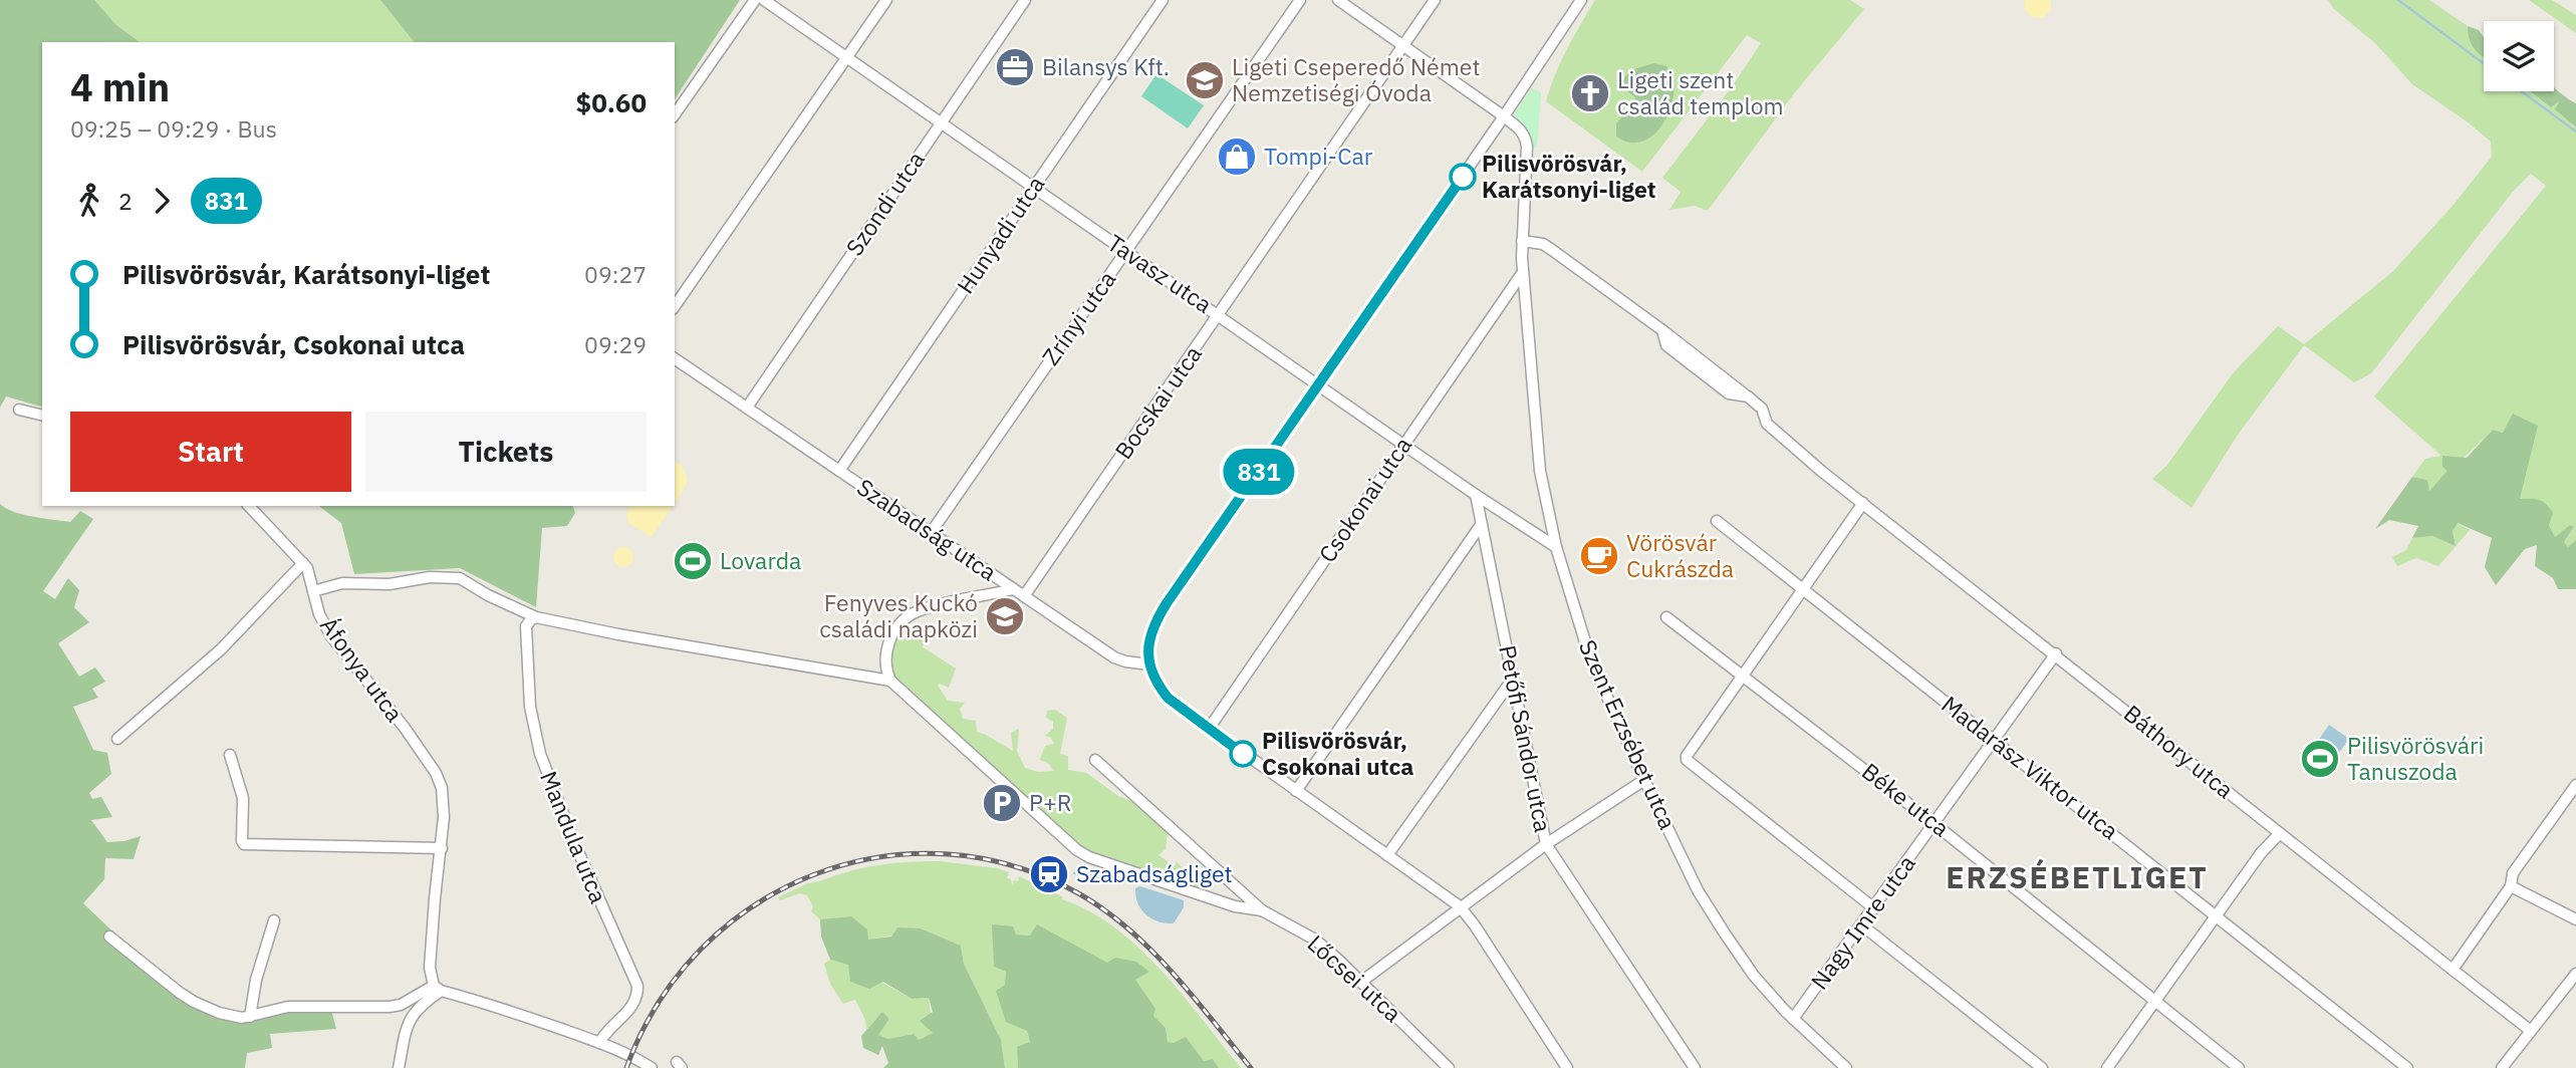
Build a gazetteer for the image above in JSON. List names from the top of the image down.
{
  "streets": {
    "street": [
      "Szondi utca",
      "Hunyadi utca",
      "Tavasz utca",
      "Zrínyi utca",
      "Bocskai utca",
      "Csokonai utca",
      "Szabadság utca",
      "Áfonya utca",
      "Szent Erzsébet utca",
      "Petőfi Sándor utca",
      "Báthory utca",
      "Madarász Viktor utca",
      "Béke utca",
      "Mandula utca",
      "Nagy Imre utca",
      "Lőcsei utca"
    ]
  },
  "crossings": [
    ["Szondi utca", "Tavasz utca"],
    ["Szondi utca", "Szabadság utca"],
    ["Hunyadi utca", "Tavasz utca"],
    ["Hunyadi utca", "Szabadság utca"],
    ["Tavasz utca", "Zrínyi utca"],
    ["Tavasz utca", "Bocskai utca"],
    ["Tavasz utca", "Csokonai utca"],
    ["Tavasz utca", "Szent Erzsébet utca"],
    ["Tavasz utca", "Petőfi Sándor utca"],
    ["Zrínyi utca", "Szabadság utca"],
    ["Bocskai utca", "Szabadság utca"],
    ["Csokonai utca", "Szent Erzsébet utca"],
    ["Szent Erzsébet utca", "Nagy Imre utca"],
    ["Báthory utca", "Nagy Imre utca"],
    ["Madarász Viktor utca", "Nagy Imre utca"],
    ["Béke utca", "Nagy Imre utca"]
  ],
  "districts": ["ERZSÉBETLIGET"],
  "places": {
    "office": ["Bilansys Kft."],
    "school or university": ["Ligeti Cseperedő Német Nemzetiségi Óvoda", "Fenyves Kuckó családi napközi"],
    "church": ["Ligeti szent család templom"],
    "shop": ["Tompi-Car"],
    "other": ["Pilisvörösvár, Karátsonyi-liget", "Pilisvörösvár, Csokonai utca"],
    "cafe": ["Vörösvár Cukrászda"],
    "sports": ["Lovarda", "Pilisvörösvári Tanuszoda"],
    "parking": ["P+R"],
    "station": ["Szabadságliget"]
  },
  "lines": ["bus line 831"],
  "page": {
    "on_map": "831",
    "heading": ["4 min", "09:25 – 09:29 · Bus", "$0.60"],
    "legs": ["2", "831"],
    "list": [
      {
        "name": "Pilisvörösvár, Karátsonyi-liget",
        "value": "09:27"
      },
      {
        "name": "Pilisvörösvár, Csokonai utca",
        "value": "09:29"
      }
    ],
    "buttons": ["Start", "Tickets"]
  }
}
